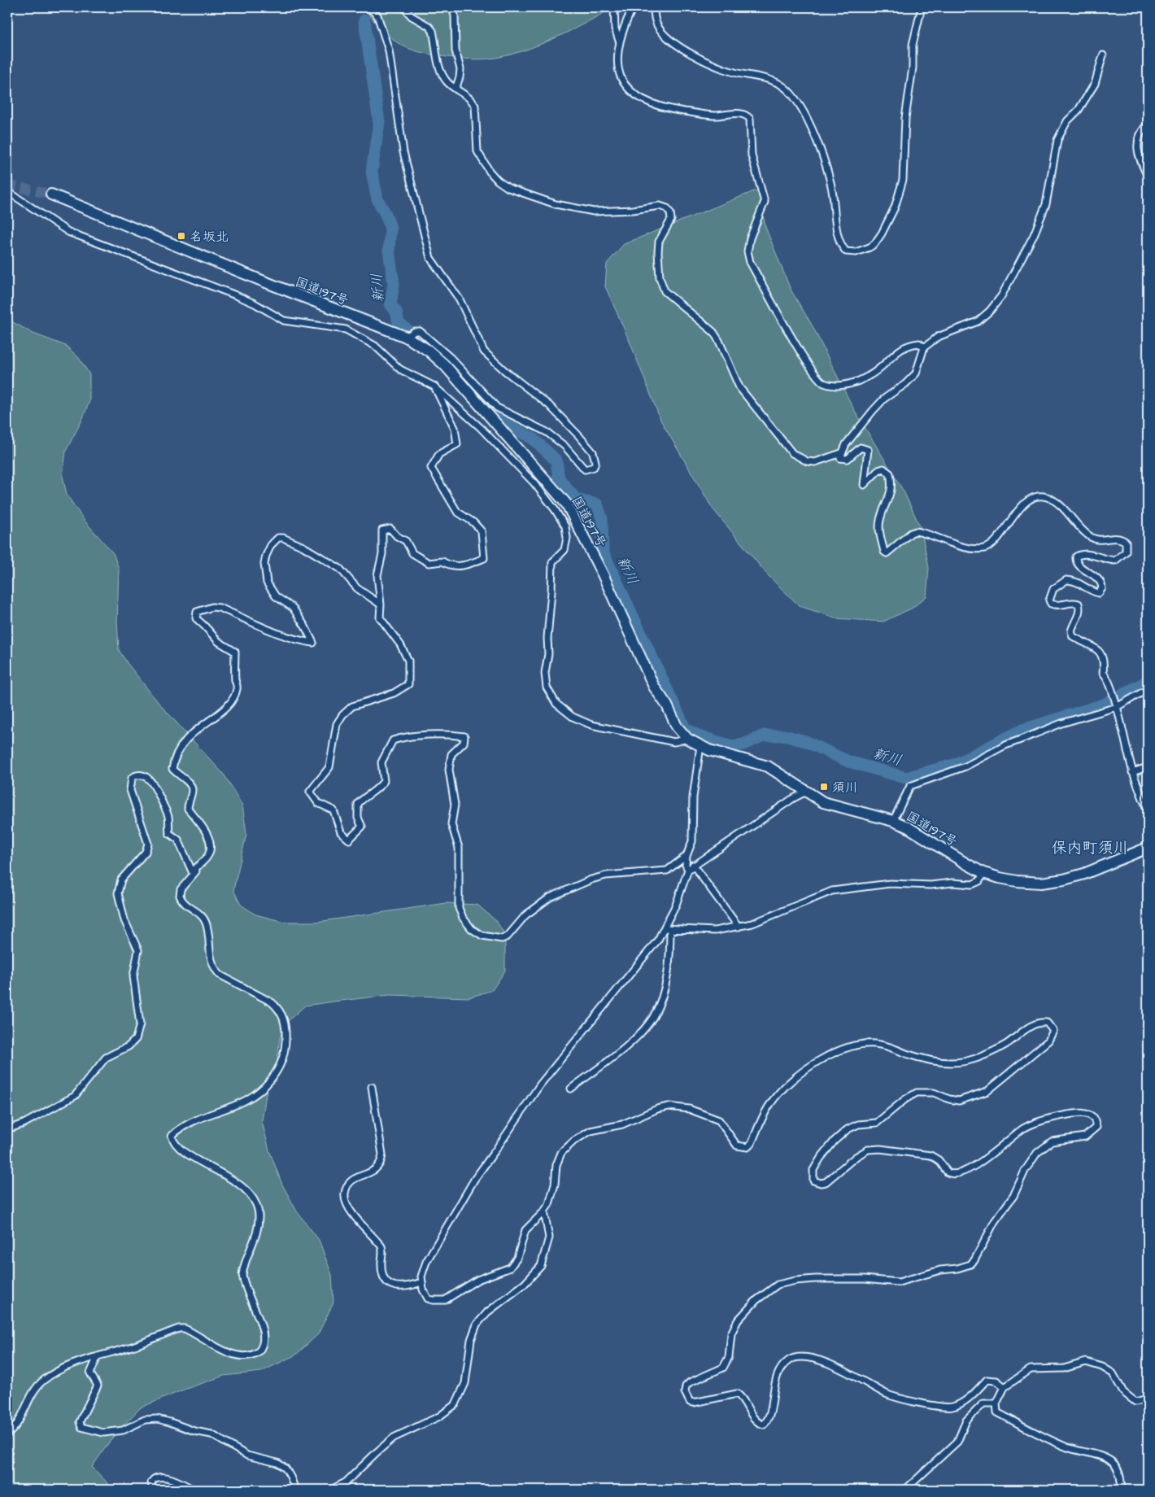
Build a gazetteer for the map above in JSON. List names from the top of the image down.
{
  "streets": {
    "highway": ["国道197号"]
  },
  "districts": ["保内町須川"],
  "water": ["新川"],
  "places": {
    "transit": ["名坂北", "須川"]
  }
}
